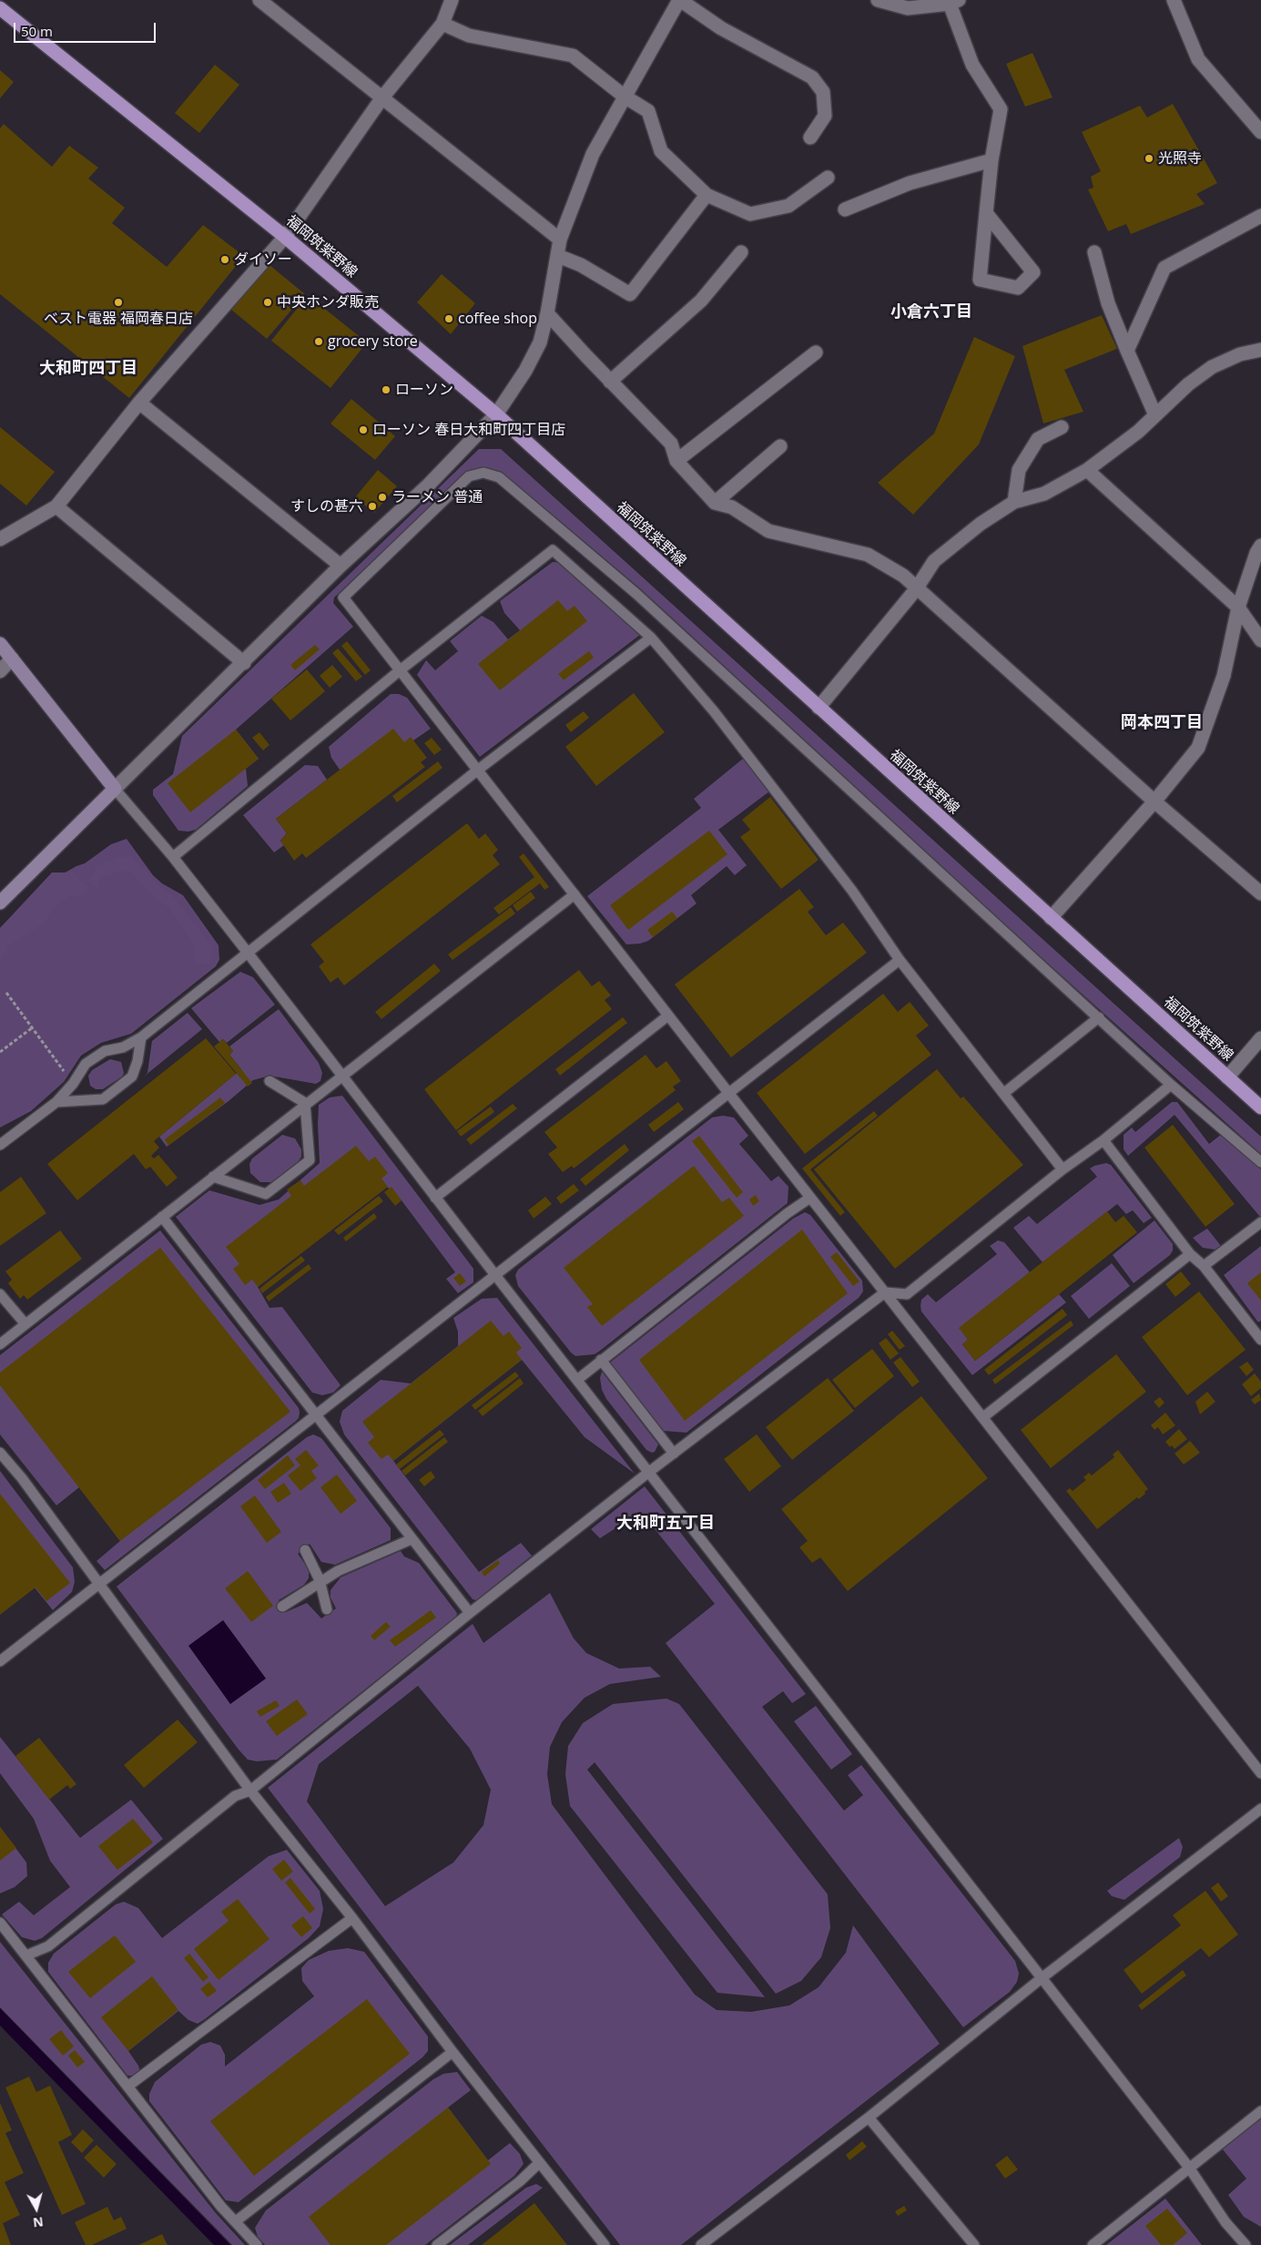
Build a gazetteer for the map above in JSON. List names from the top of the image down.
{
  "streets": {
    "main road": ["福岡筑紫野線"]
  },
  "districts": [
    "小倉六丁目",
    "大和町四丁目",
    "岡本四丁目",
    "大和町五丁目"
  ],
  "places": [
    "光照寺",
    "ダイソー",
    "ベスト電器 福岡春日店",
    "中央ホンダ販売",
    "coffee shop",
    "grocery store",
    "ローソン",
    "ローソン 春日大和町四丁目店",
    "ラーメン 普通",
    "すしの甚六"
  ],
  "scale_bar": "50 m",
  "north": "bottom"
}
